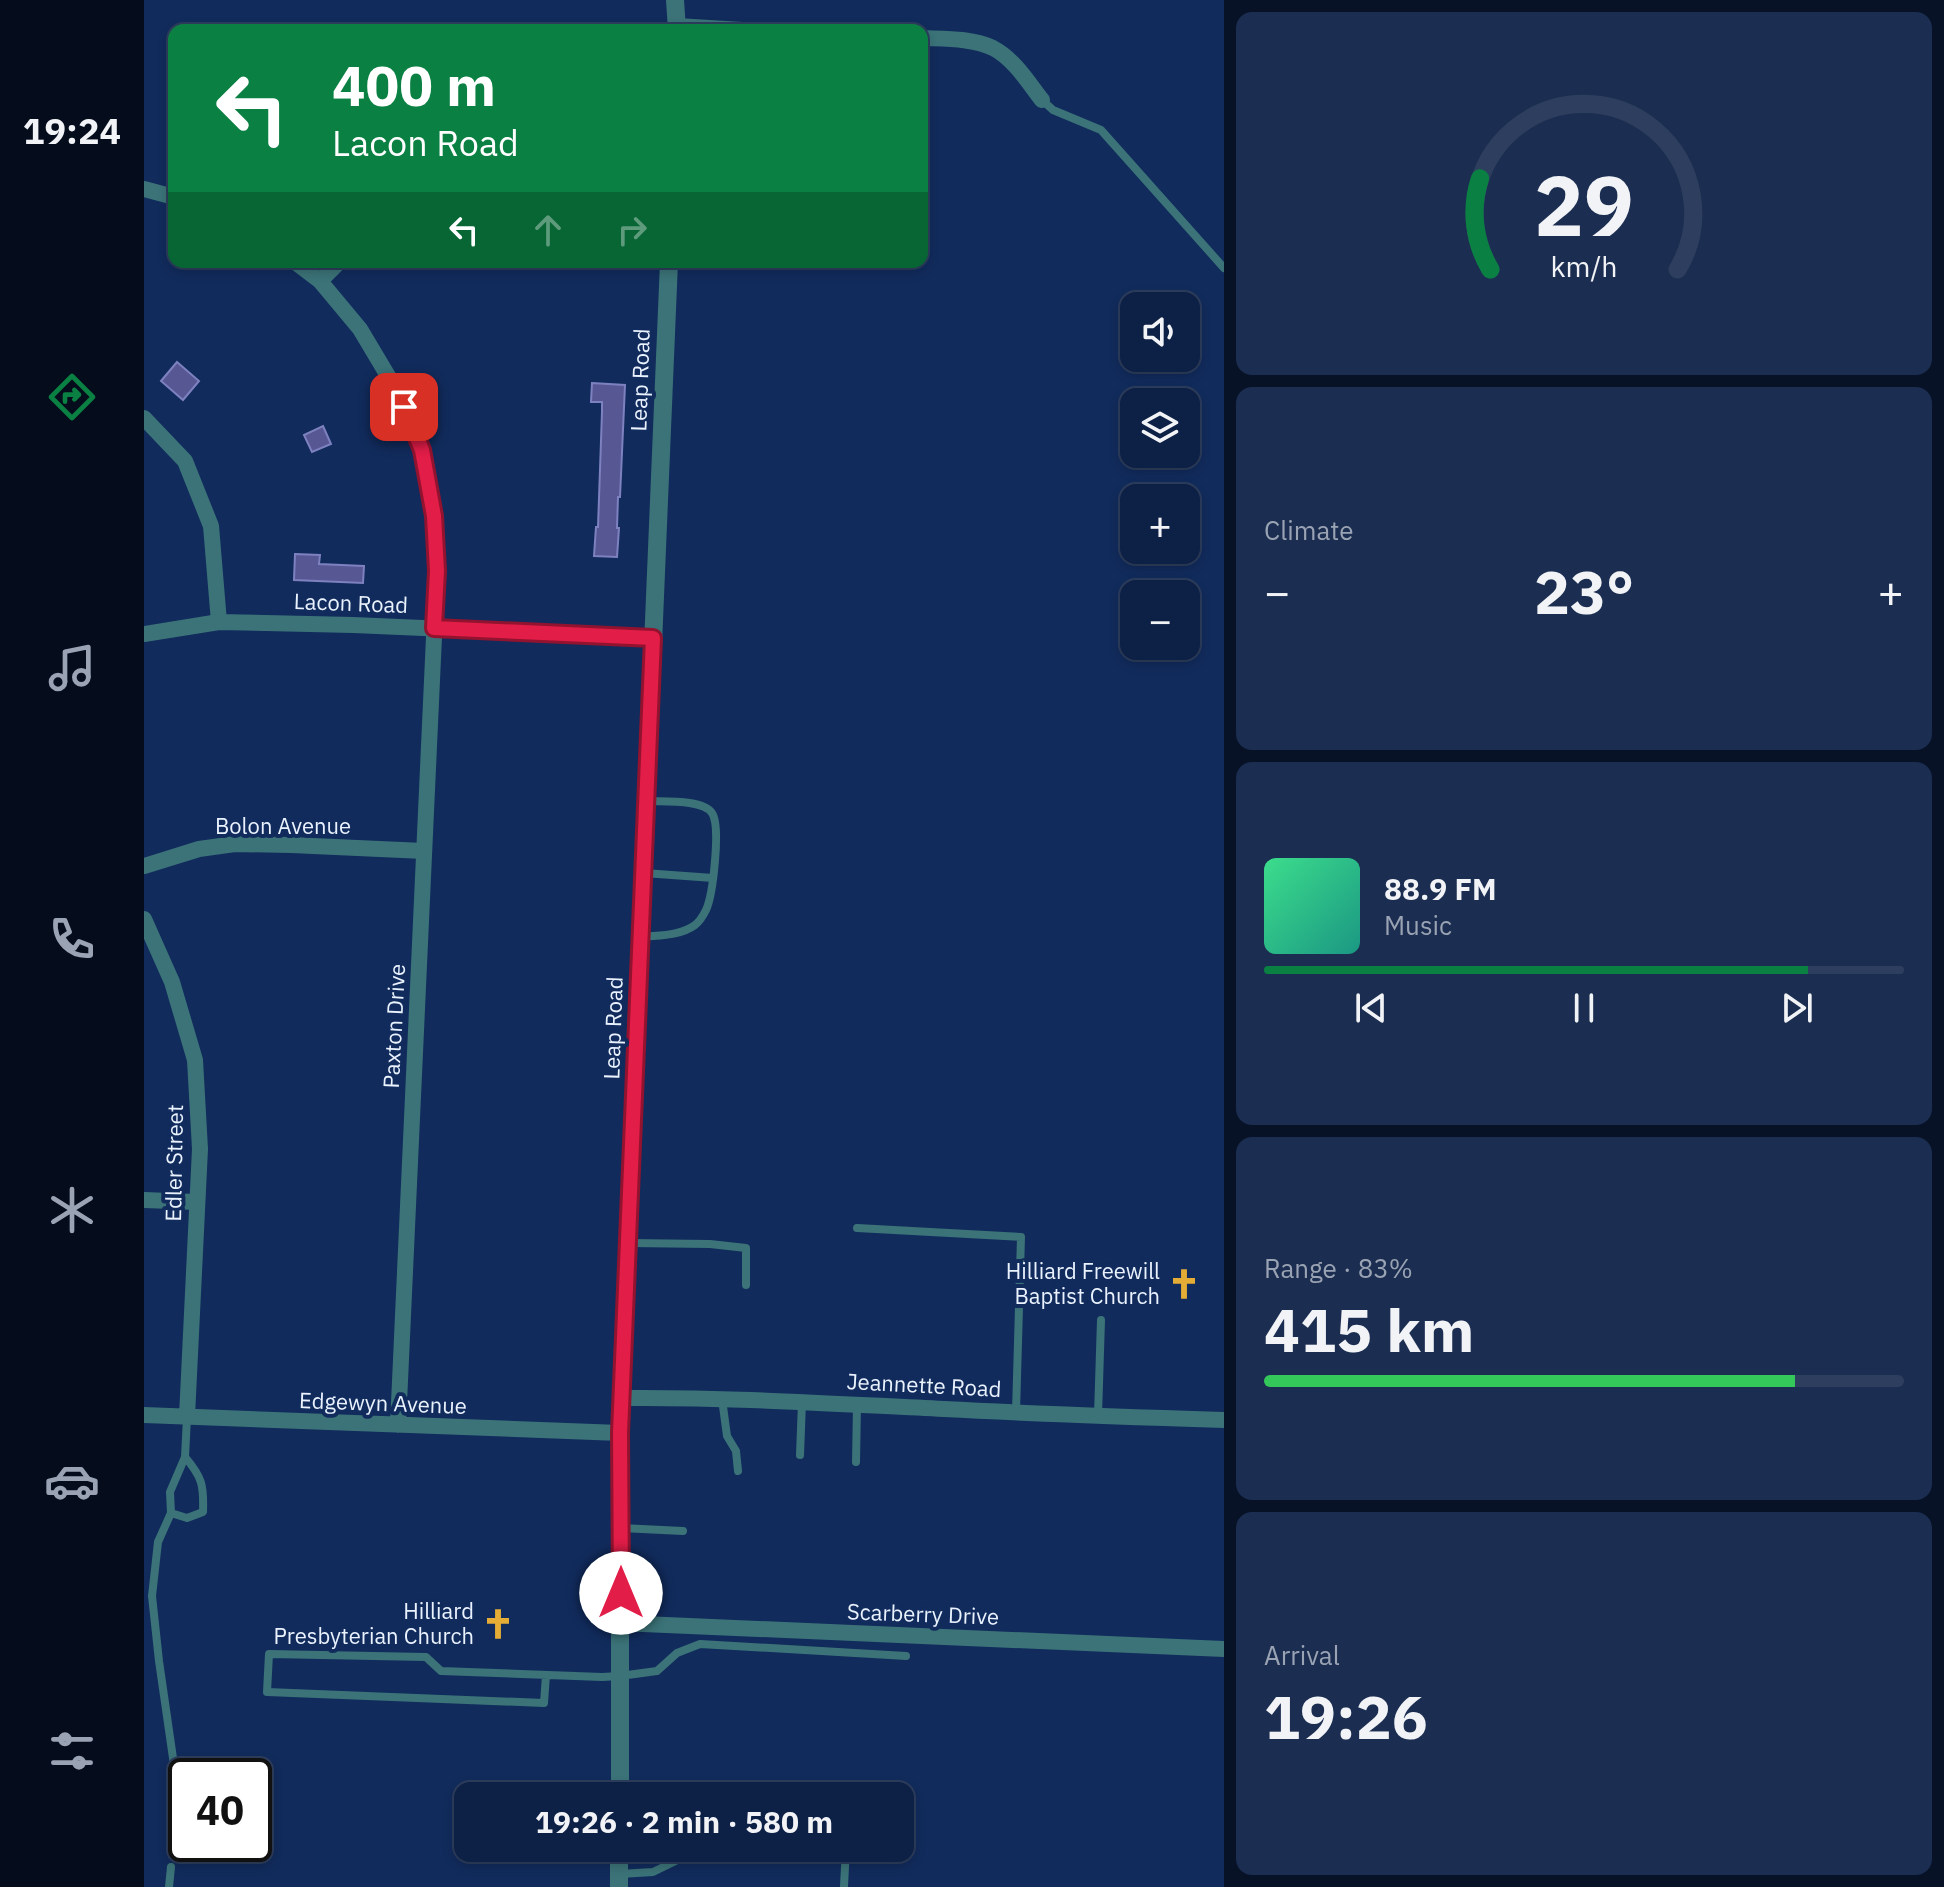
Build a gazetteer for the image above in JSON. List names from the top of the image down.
{
  "streets": {
    "street": [
      "Leap Road",
      "Lacon Road",
      "Bolon Avenue",
      "Paxton Drive",
      "Edler Street",
      "Jeannette Road",
      "Edgewyn Avenue",
      "Scarberry Drive"
    ]
  },
  "crossings": [
    ["Leap Road", "Lacon Road"],
    ["Leap Road", "Jeannette Road"],
    ["Leap Road", "Edgewyn Avenue"],
    ["Leap Road", "Scarberry Drive"],
    ["Lacon Road", "Paxton Drive"],
    ["Bolon Avenue", "Paxton Drive"],
    ["Paxton Drive", "Edgewyn Avenue"],
    ["Edler Street", "Edgewyn Avenue"]
  ],
  "places": {
    "church": ["Hilliard Freewill Baptist Church", "Hilliard Presbyterian Church"]
  },
  "page": {
    "tabs": "19:24",
    "turn": ["400 m", "Lacon Road"],
    "map_buttons": ["+", "−"],
    "tile": [
      "Climate",
      ["Range · 83%", "415 km"],
      ["Arrival", "19:26"]
    ],
    "heat": ["−", "23°", "+"],
    "song": ["88.9 FM", "Music"],
    "limit": "40",
    "trip": "19:26 · 2 min · 580 m",
    "gauge": ["29", "km/h"]
  }
}
